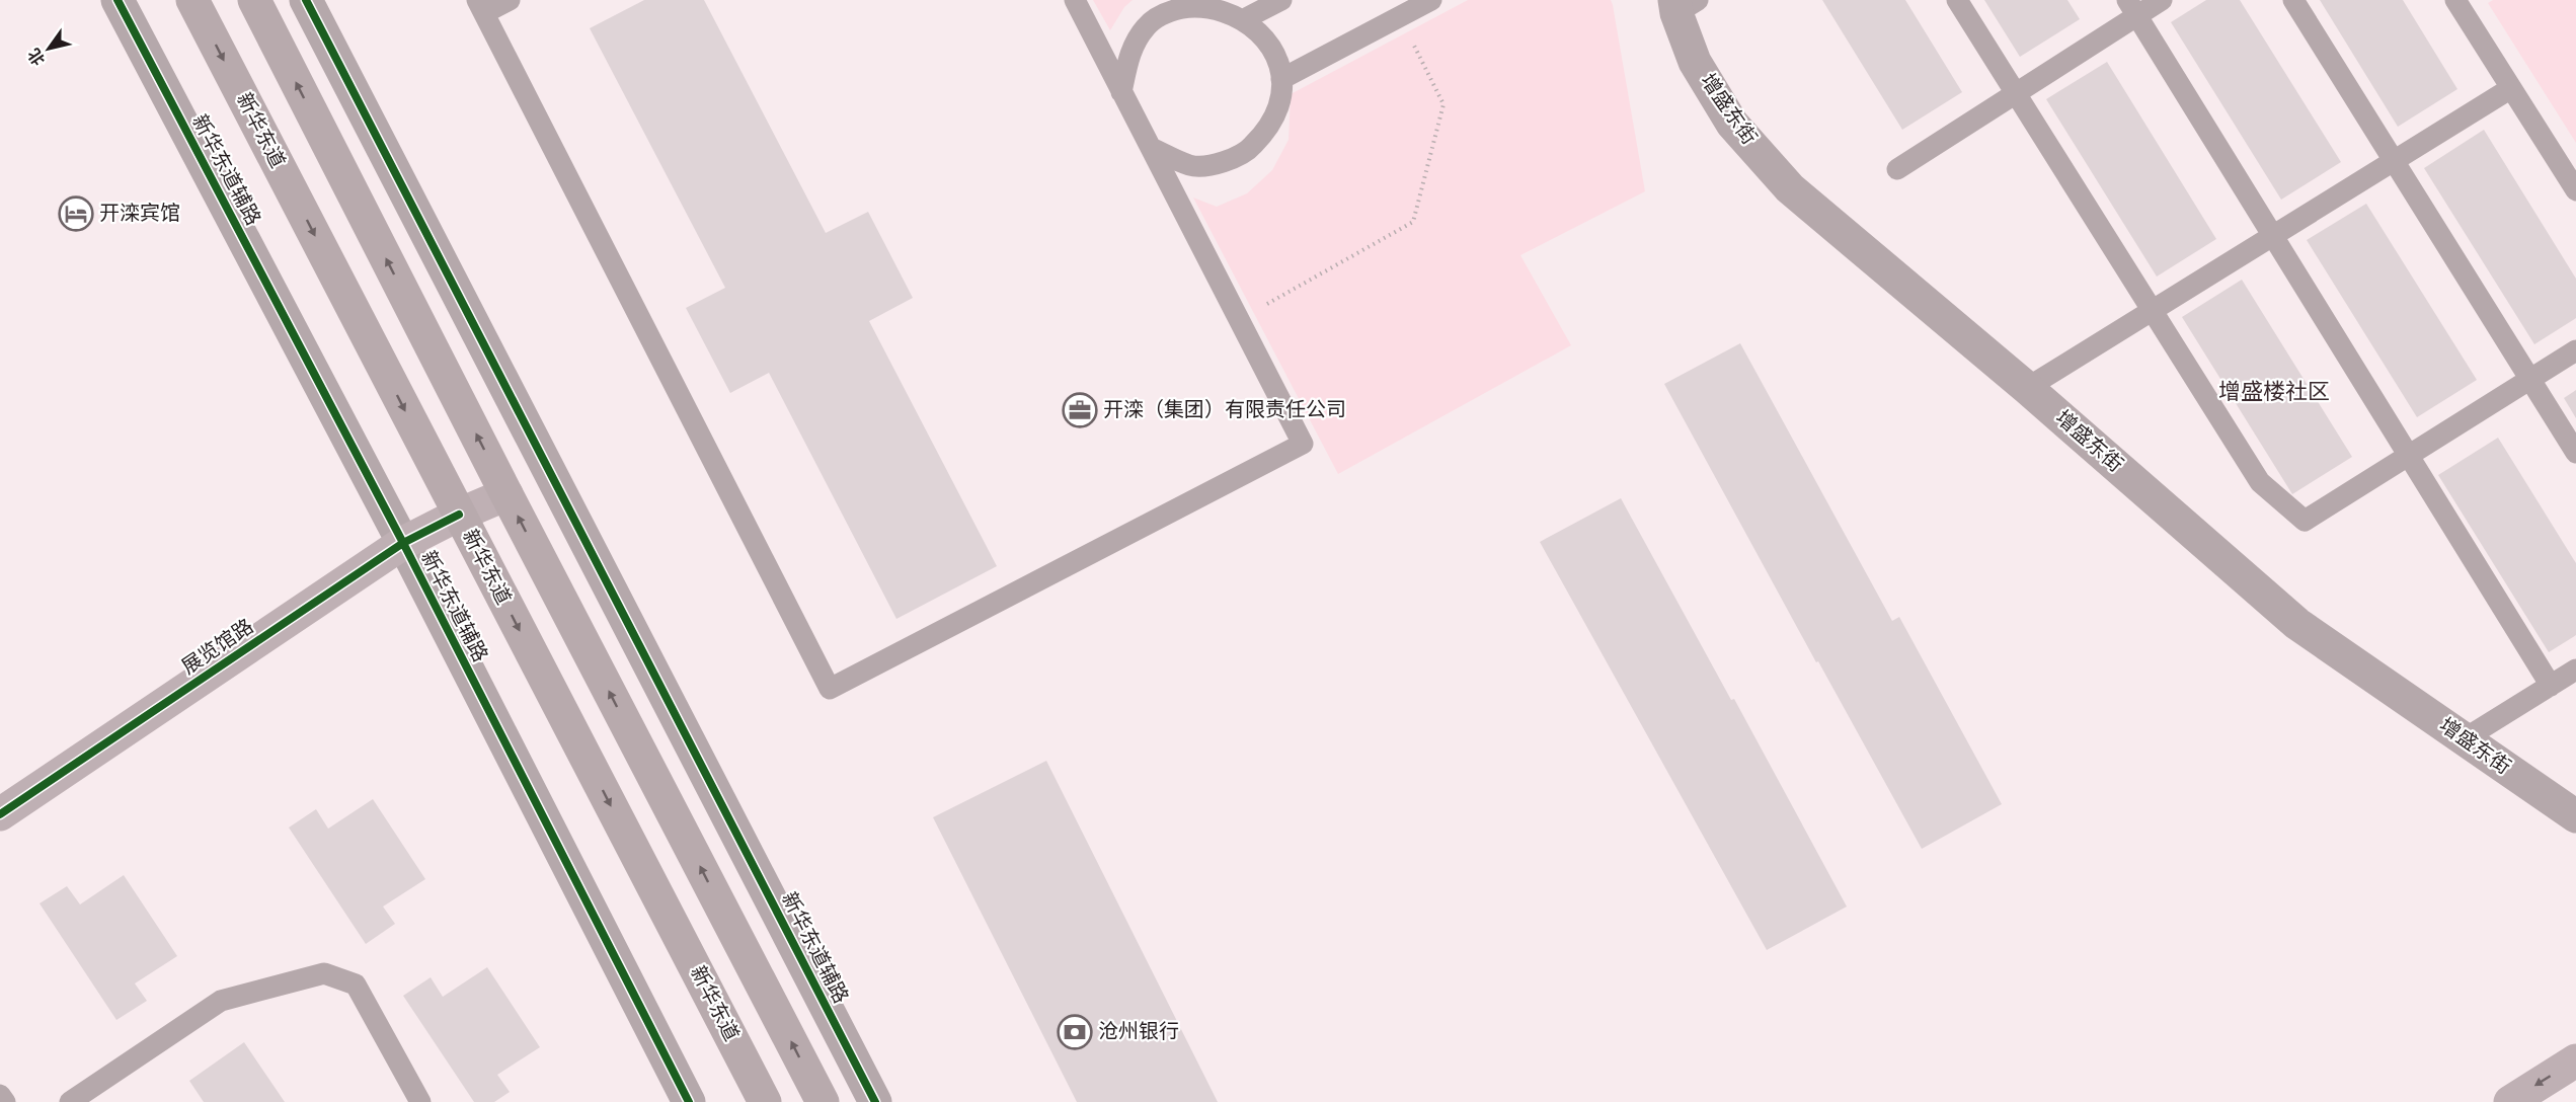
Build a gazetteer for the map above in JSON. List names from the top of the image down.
{
  "streets": {
    "main road": ["新华东道"],
    "street": ["增盛东街", "新华东道辅路", "展览馆路"]
  },
  "crossings": [
    ["新华东道", "展览馆路"],
    ["新华东道辅路", "展览馆路"]
  ],
  "districts": ["增盛楼社区"],
  "places": {
    "hotel": ["开滦宾馆"],
    "office": ["开滦（集团）有限责任公司"],
    "bank": ["沧州银行"]
  },
  "north": "bottom left"
}
